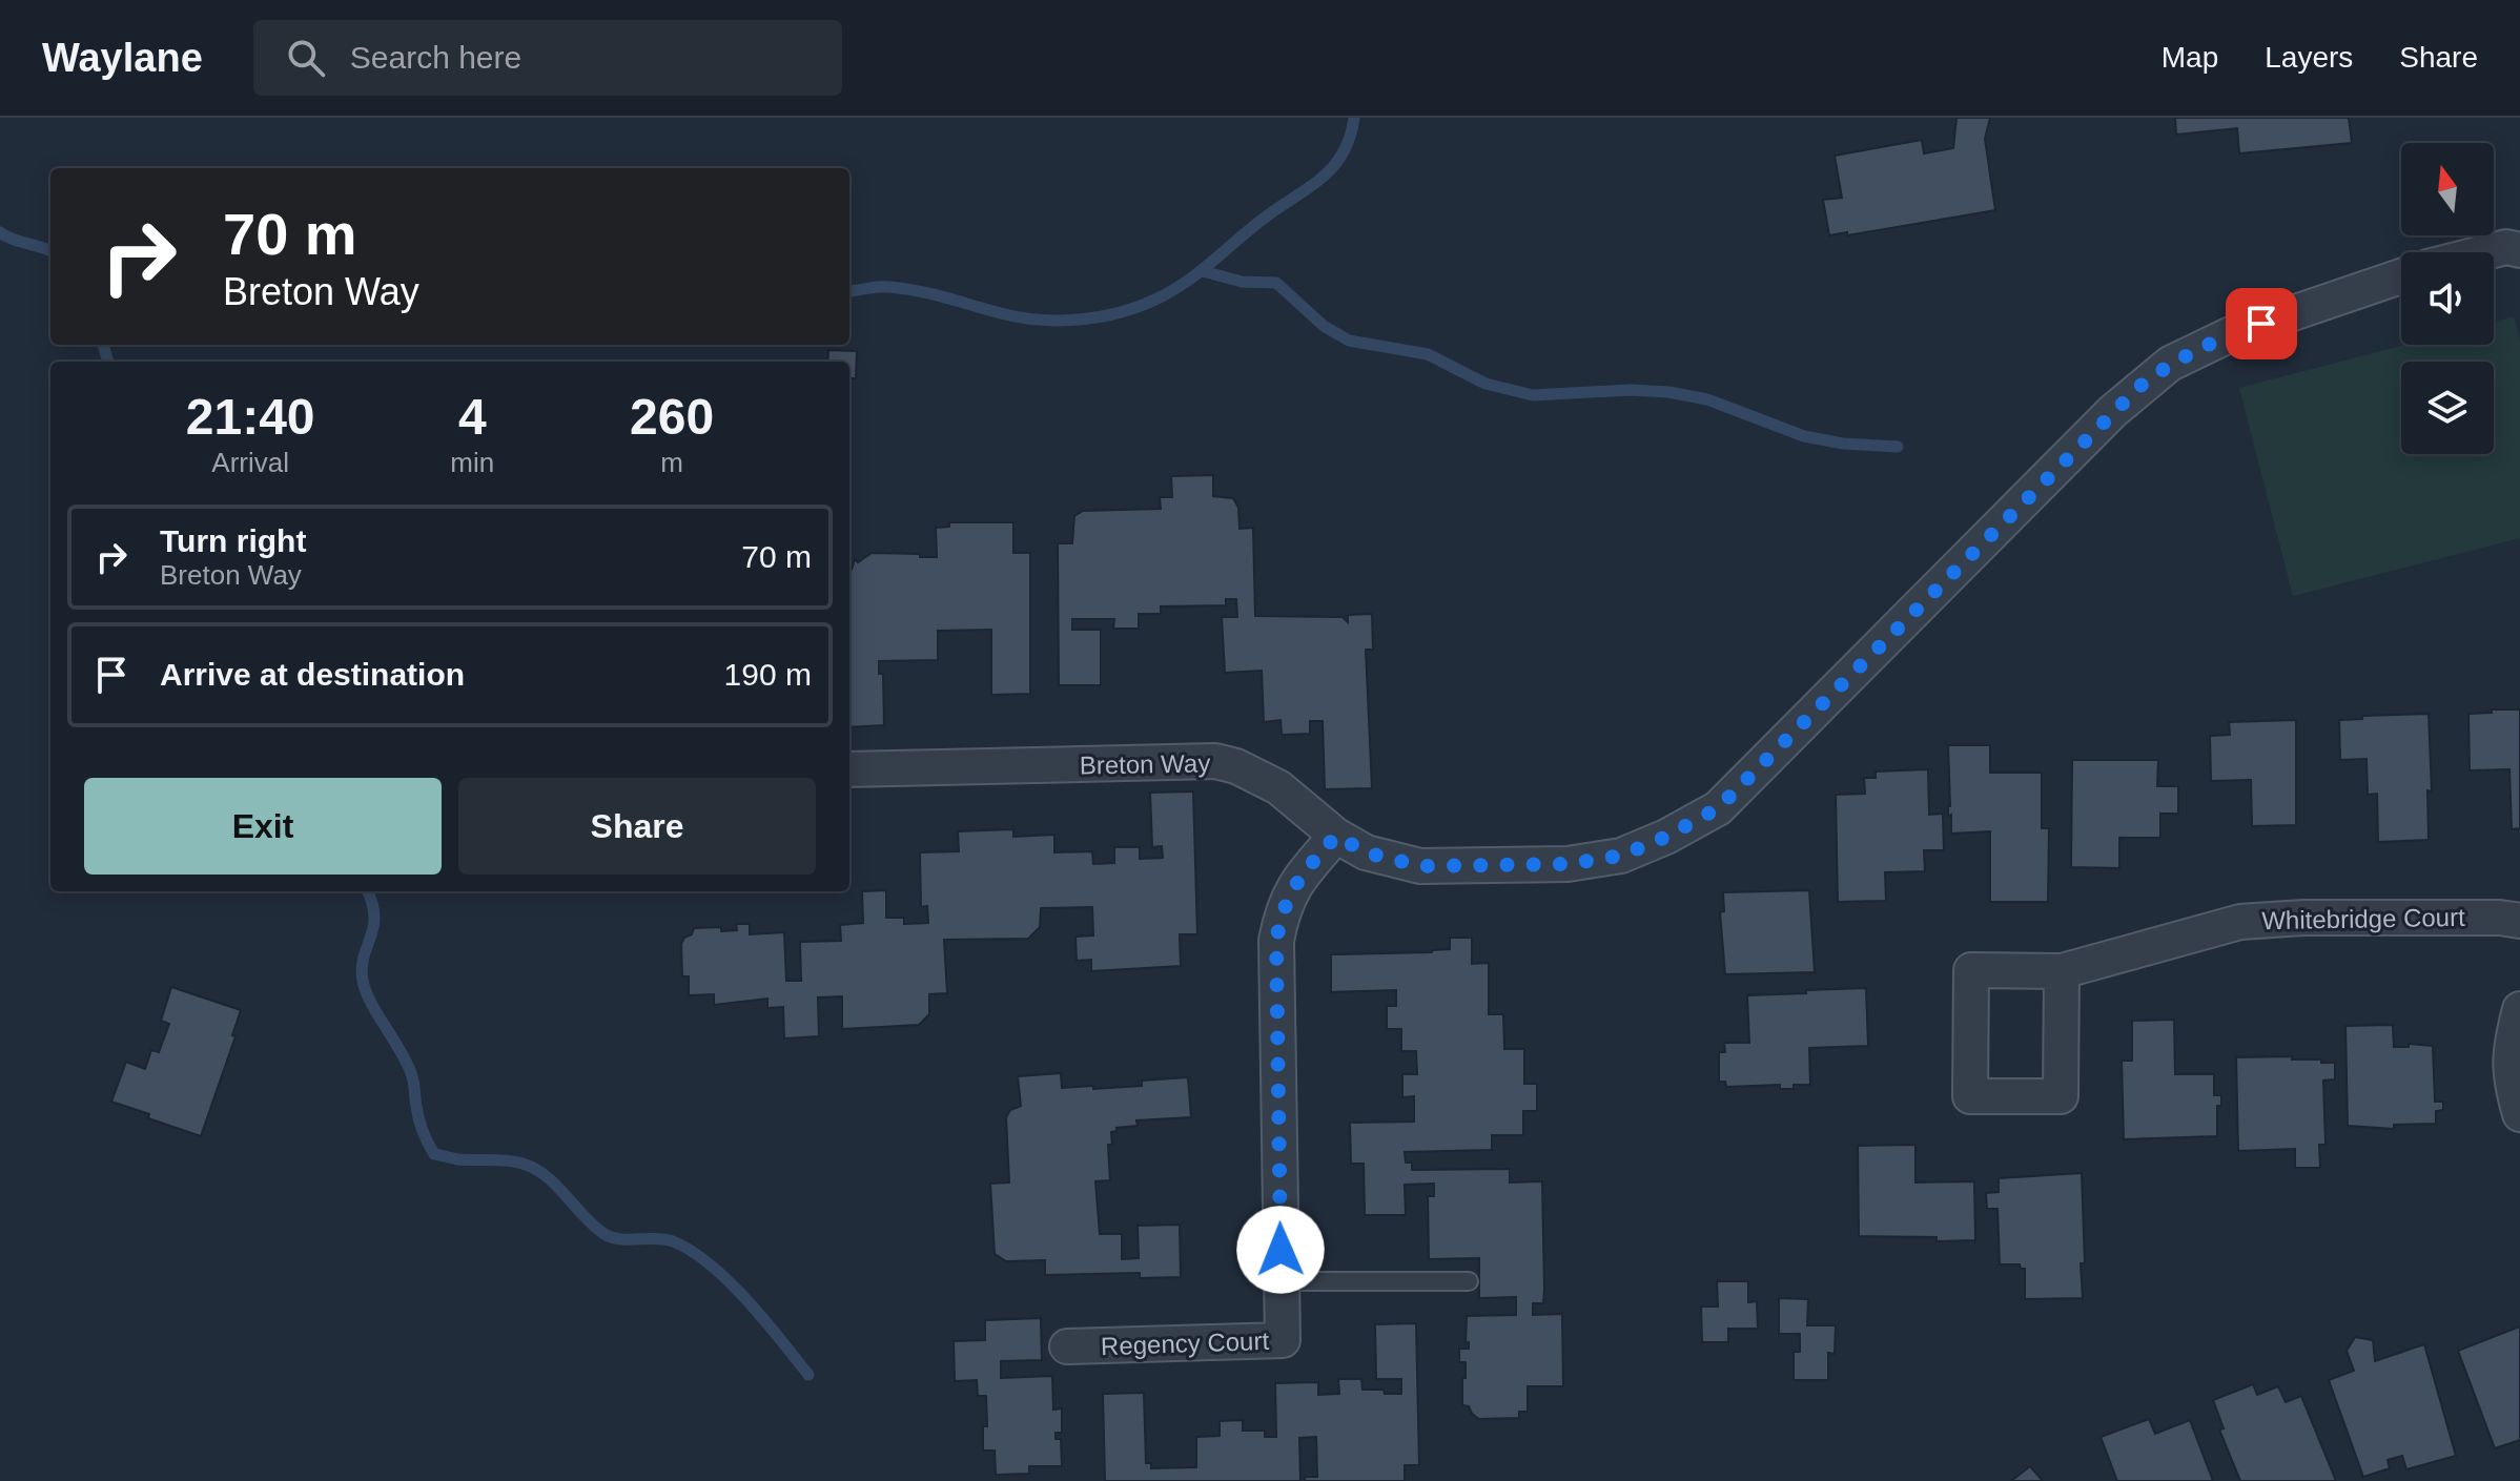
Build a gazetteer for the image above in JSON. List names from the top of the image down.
{
  "streets": {
    "street": ["Breton Way", "Whitebridge Court", "Regency Court"]
  },
  "crossings": [
    ["Breton Way", "Regency Court"]
  ],
  "north": "top",
  "page": {
    "header": "Waylane",
    "search": "Search here",
    "nav": ["Map", "Layers", "Share"],
    "turn": ["70 m", "Breton Way"],
    "eta": [
      "21:40",
      "Arrival",
      "4",
      "min",
      "260",
      "m"
    ],
    "list": [
      {
        "name": "Turn right",
        "note": "Breton Way",
        "value": "70 m"
      },
      {
        "name": "Arrive at destination",
        "value": "190 m"
      }
    ],
    "buttons": ["Exit", "Share"]
  }
}
